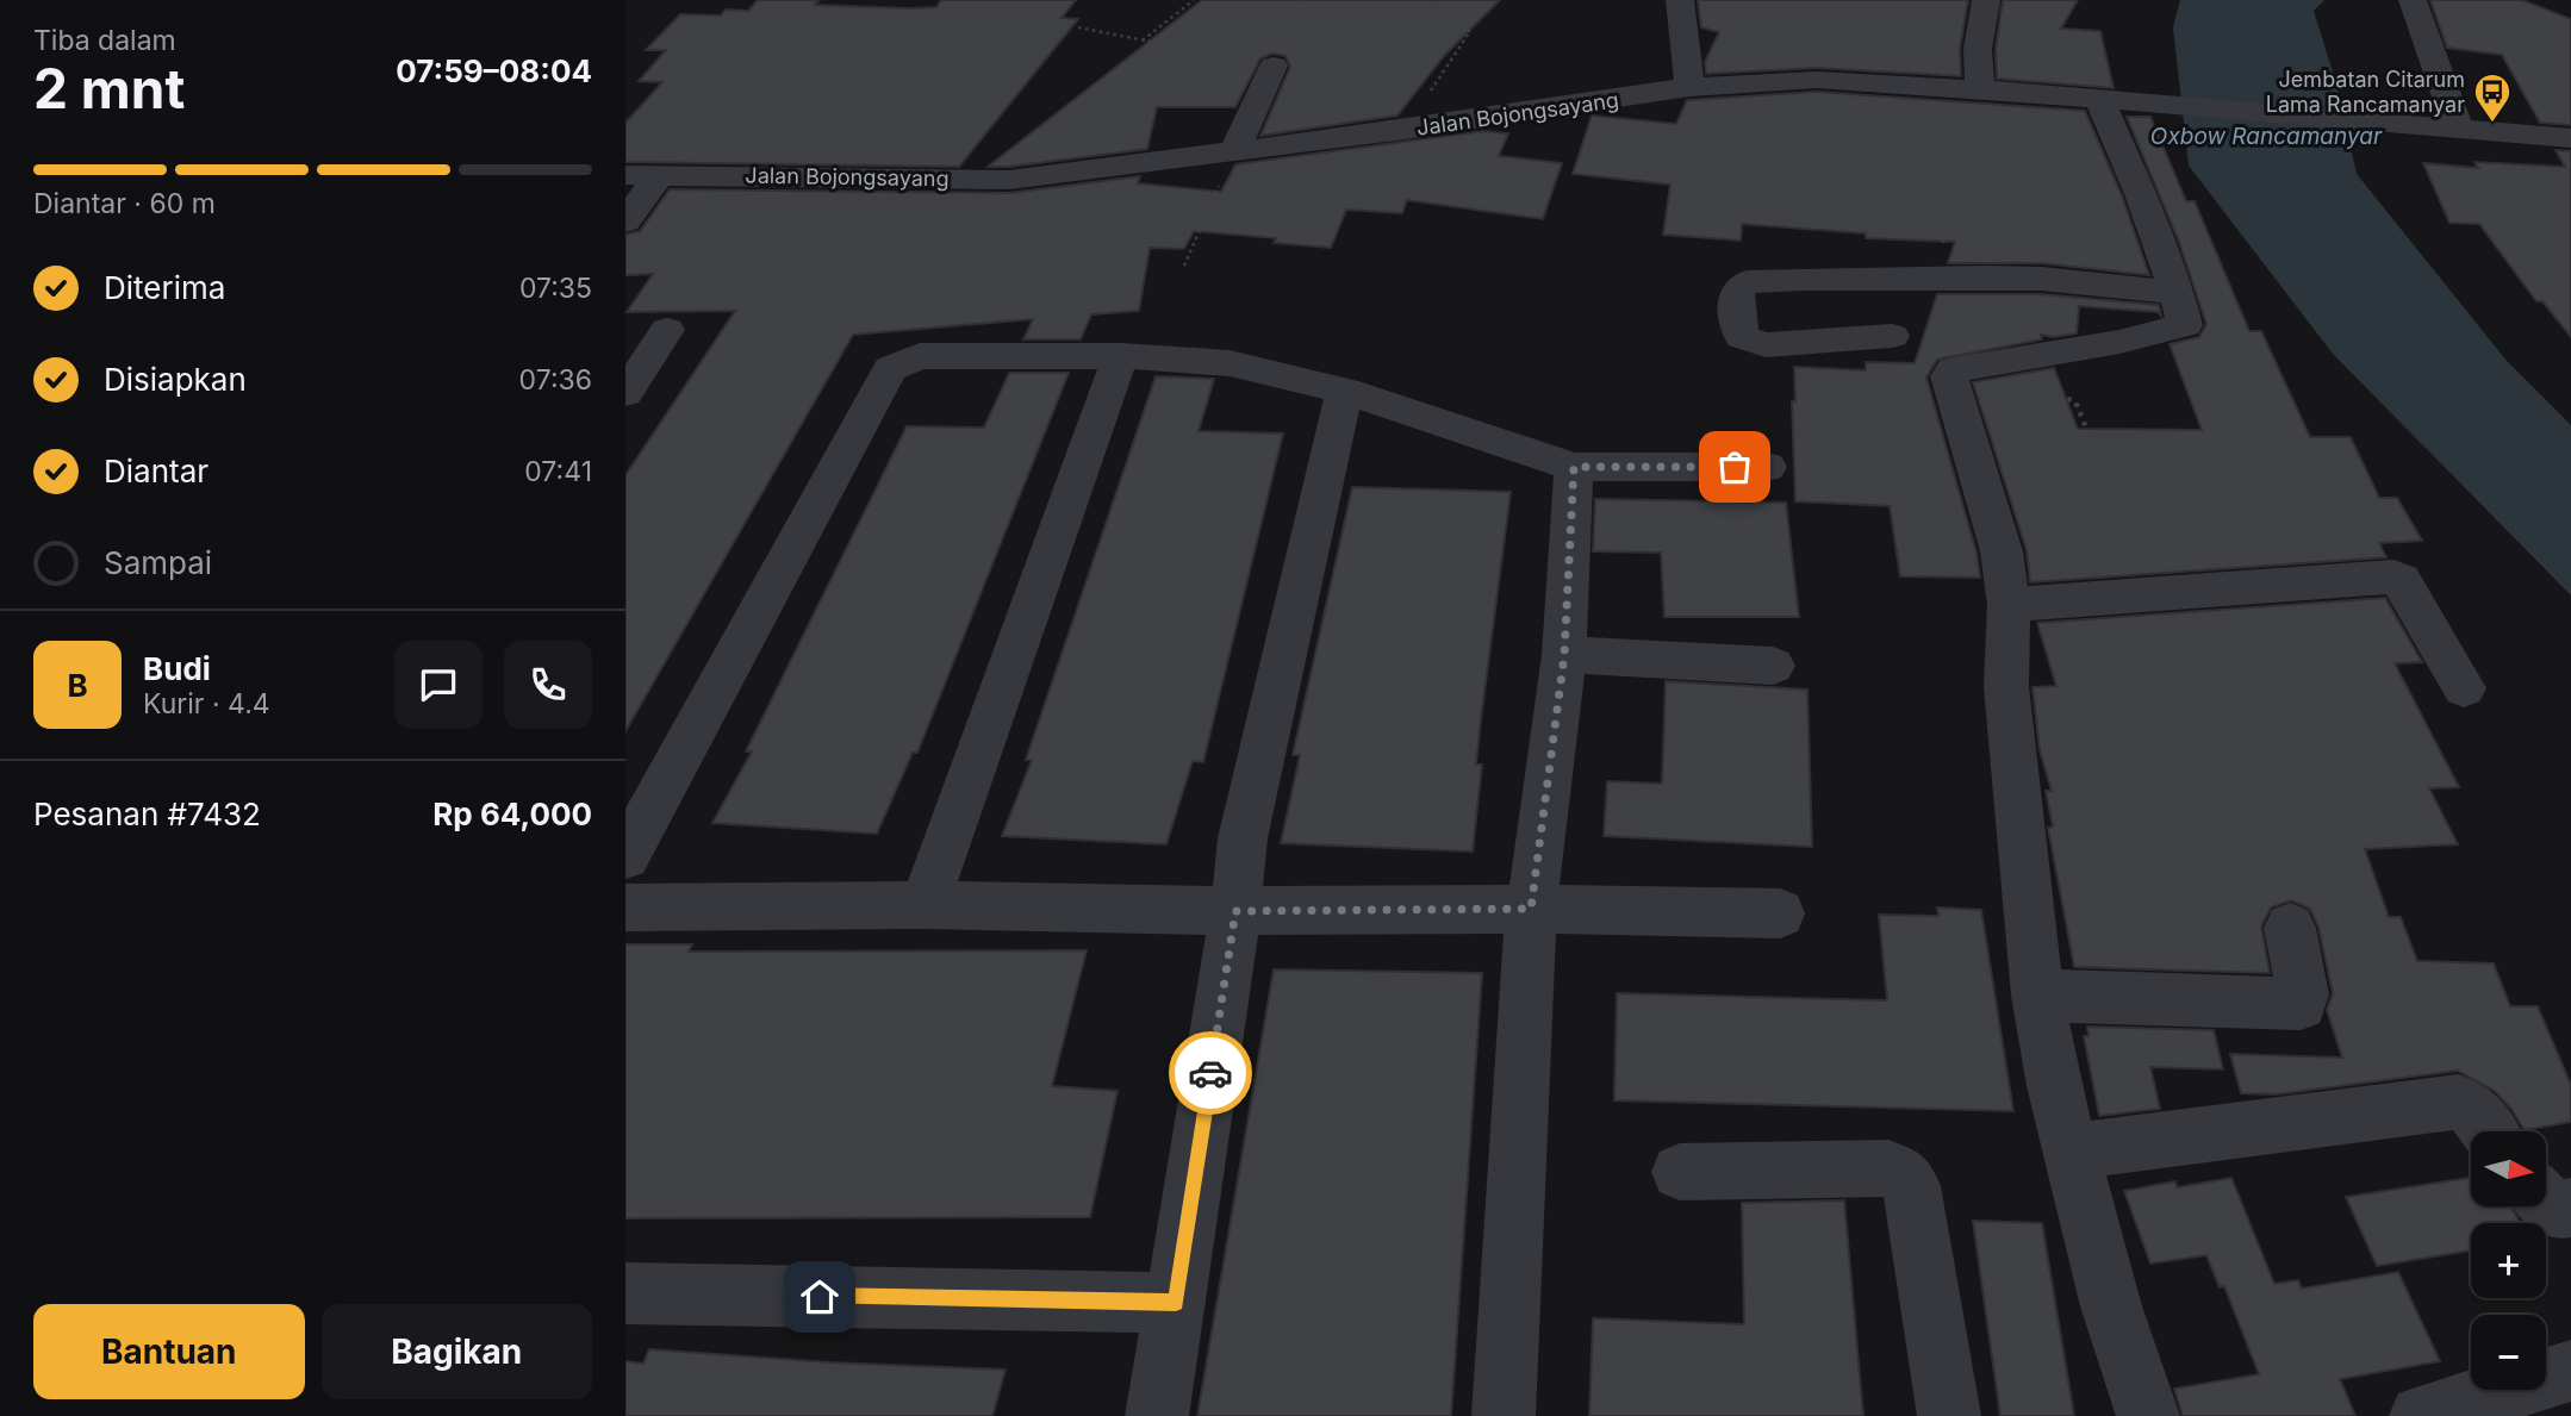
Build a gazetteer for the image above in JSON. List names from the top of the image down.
{
  "streets": {
    "street": ["Jalan Bojongsayang"]
  },
  "water": ["Oxbow Rancamanyar"],
  "places": {
    "bus stop": ["Jembatan Citarum Lama Rancamanyar"]
  },
  "north": "right",
  "page": {
    "heading": ["2 mnt", "Tiba dalam", "07:59–08:04"],
    "panel": [
      "Budi",
      "Kurir · 4.4",
      "Pesanan #7432",
      "Rp 64,000"
    ],
    "bar": "Diantar · 60 m",
    "list": [
      ["Diterima", "07:35"],
      ["Disiapkan", "07:36"],
      ["Diantar", "07:41"],
      "Sampai"
    ],
    "round": "B",
    "map_buttons": ["+", "−"],
    "buttons": ["Bantuan", "Bagikan"]
  }
}
